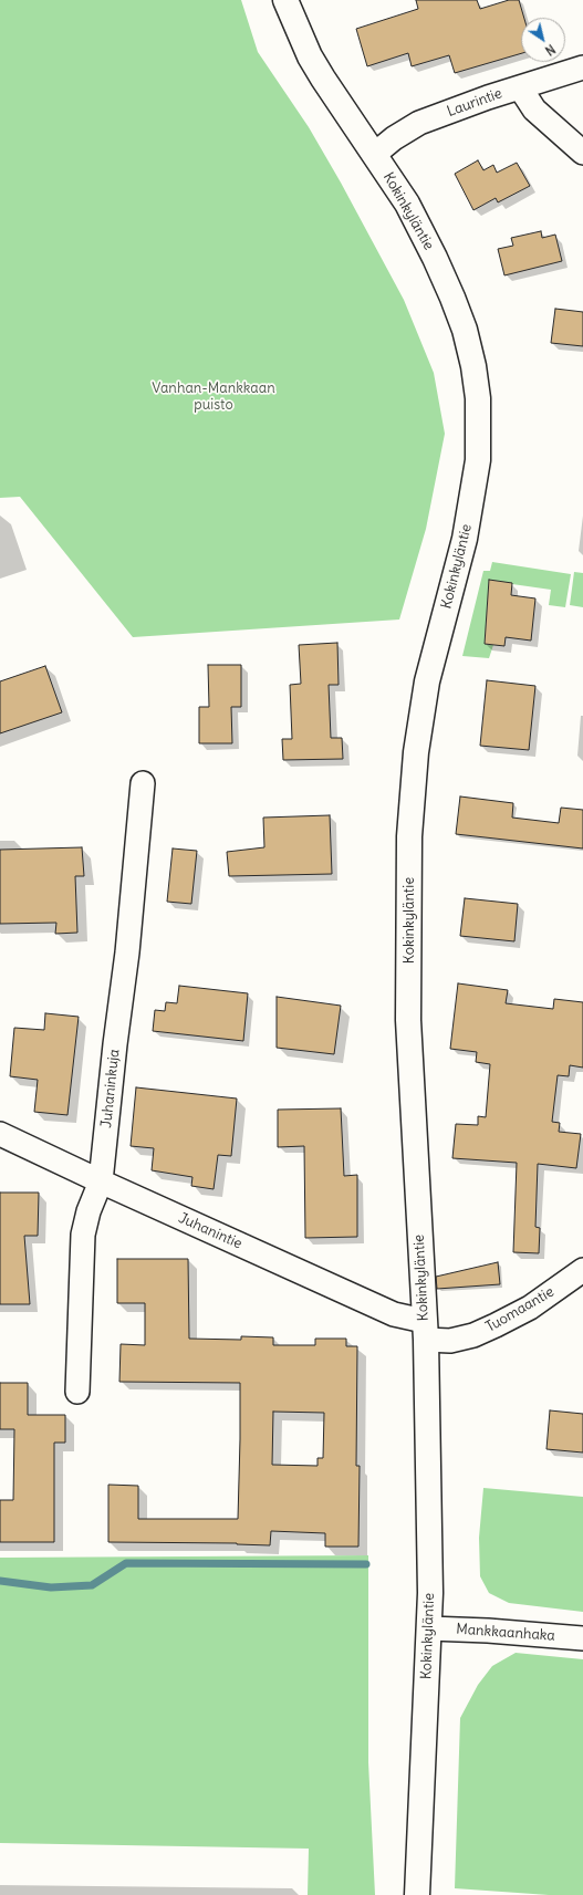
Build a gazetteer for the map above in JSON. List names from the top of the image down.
{
  "streets": {
    "main road": ["Kokinkyläntie"],
    "street": [
      "Laurintie",
      "Juhaninkuja",
      "Juhanintie",
      "Tuomaantie",
      "Mankkaanhaka"
    ]
  },
  "crossings": [
    ["Laurintie", "Kokinkyläntie"],
    ["Kokinkyläntie", "Juhanintie"],
    ["Kokinkyläntie", "Tuomaantie"],
    ["Kokinkyläntie", "Mankkaanhaka"],
    ["Juhaninkuja", "Juhanintie"],
    ["Juhanintie", "Tuomaantie"]
  ],
  "parks": ["Vanhan-Mankkaan puisto"],
  "north": "bottom right"
}
